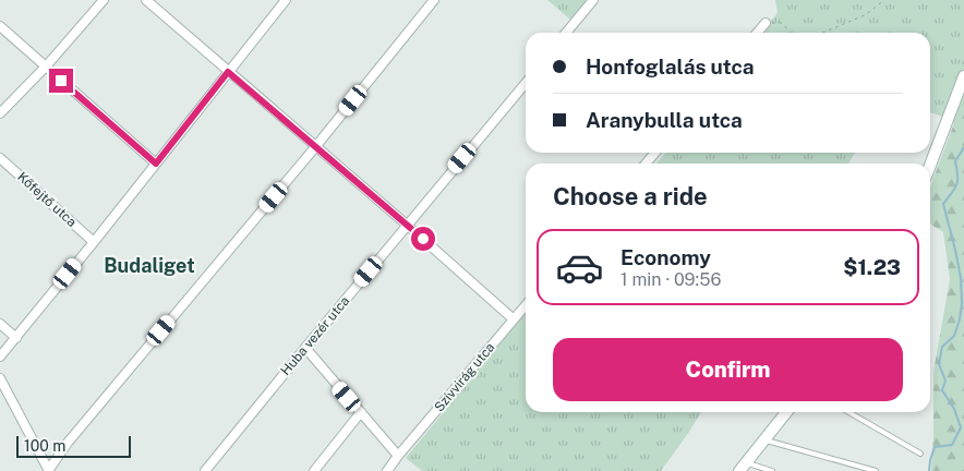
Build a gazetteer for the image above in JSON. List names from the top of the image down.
{
  "streets": {
    "street": ["Kőfejtő utca", "Huba vezér utca", "Szívvirág utca"]
  },
  "districts": ["Budaliget"],
  "scale_bar": "100 m",
  "page": {
    "banner": ["Honfoglalás utca", "Aranybulla utca"],
    "heading": "Choose a ride",
    "list": [
      {
        "name": "Economy",
        "note": "1 min · 09:56",
        "value": "$1.23"
      }
    ],
    "buttons": "Confirm",
    "scale": "100 m"
  }
}
